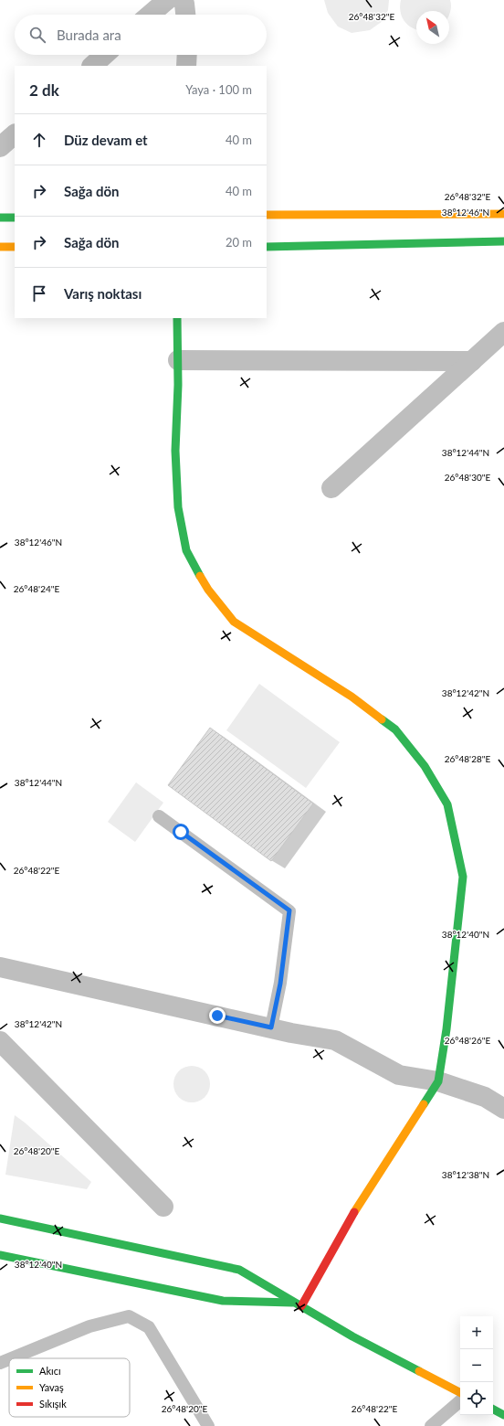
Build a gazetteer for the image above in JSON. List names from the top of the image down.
{
  "legend": ["Akıcı", "Yavaş", "Sıkışık"],
  "north": "top left",
  "page": {
    "search": "Burada ara",
    "heading": ["2 dk", "Yaya · 100 m"],
    "list": [
      ["Düz devam et", "40 m"],
      ["Sağa dön", "40 m"],
      ["Sağa dön", "20 m"],
      "Varış noktası"
    ],
    "map_buttons": ["+", "−"]
  },
  "coordinates": [
    "26°48'32\"E",
    "38°12'46\"N",
    "38°12'44\"N",
    "26°48'30\"E",
    "26°48'24\"E",
    "38°12'42\"N",
    "26°48'28\"E",
    "26°48'22\"E",
    "38°12'40\"N",
    "26°48'26\"E",
    "26°48'20\"E",
    "38°12'38\"N"
  ]
}
